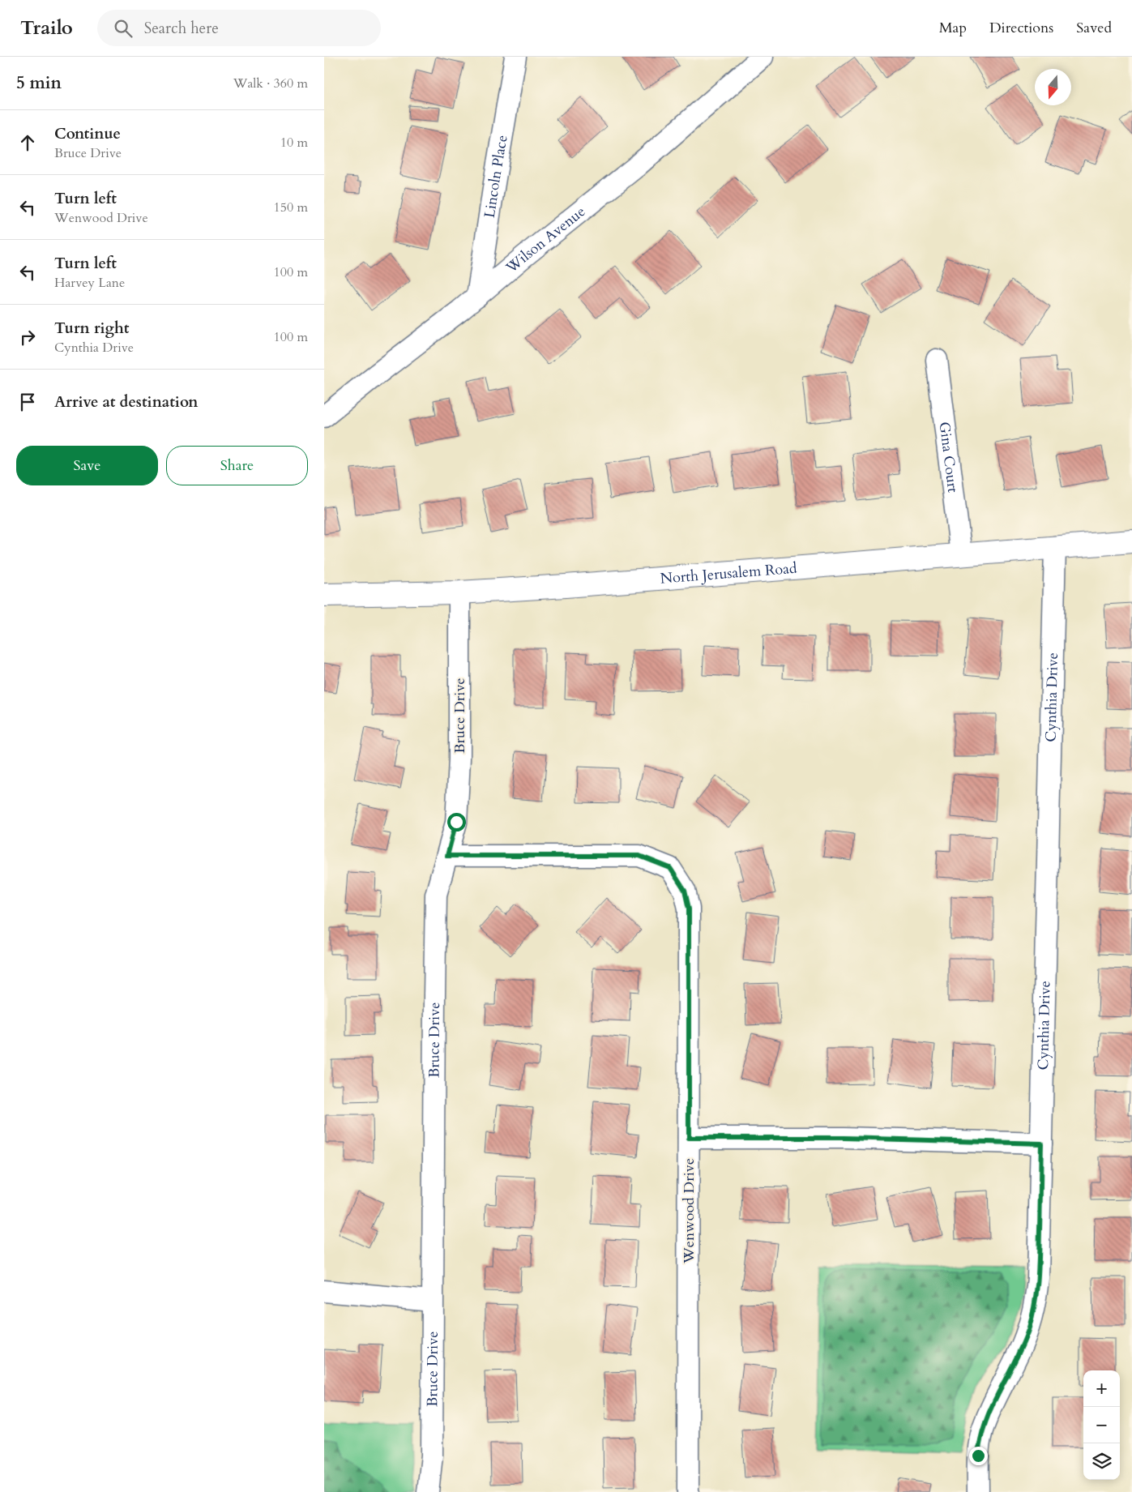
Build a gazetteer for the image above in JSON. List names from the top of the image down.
{
  "streets": {
    "main road": ["North Jerusalem Road"],
    "street": [
      "Lincoln Place",
      "Wilson Avenue",
      "Gina Court",
      "Cynthia Drive",
      "Bruce Drive",
      "Wenwood Drive"
    ]
  },
  "crossings": [
    ["Lincoln Place", "Wilson Avenue"],
    ["Gina Court", "North Jerusalem Road"],
    ["North Jerusalem Road", "Cynthia Drive"],
    ["North Jerusalem Road", "Bruce Drive"],
    ["Bruce Drive", "Wenwood Drive"]
  ],
  "north": "bottom",
  "page": {
    "header": "Trailo",
    "search": "Search here",
    "nav": ["Map", "Directions", "Saved"],
    "heading": ["5 min", "Walk · 360 m"],
    "list": [
      ["Continue", "Bruce Drive", "10 m"],
      ["Turn left", "Wenwood Drive", "150 m"],
      ["Turn left", "Harvey Lane", "100 m"],
      ["Turn right", "Cynthia Drive", "100 m"],
      "Arrive at destination"
    ],
    "buttons": ["Save", "Share"],
    "map_buttons": ["+", "−"]
  }
}
